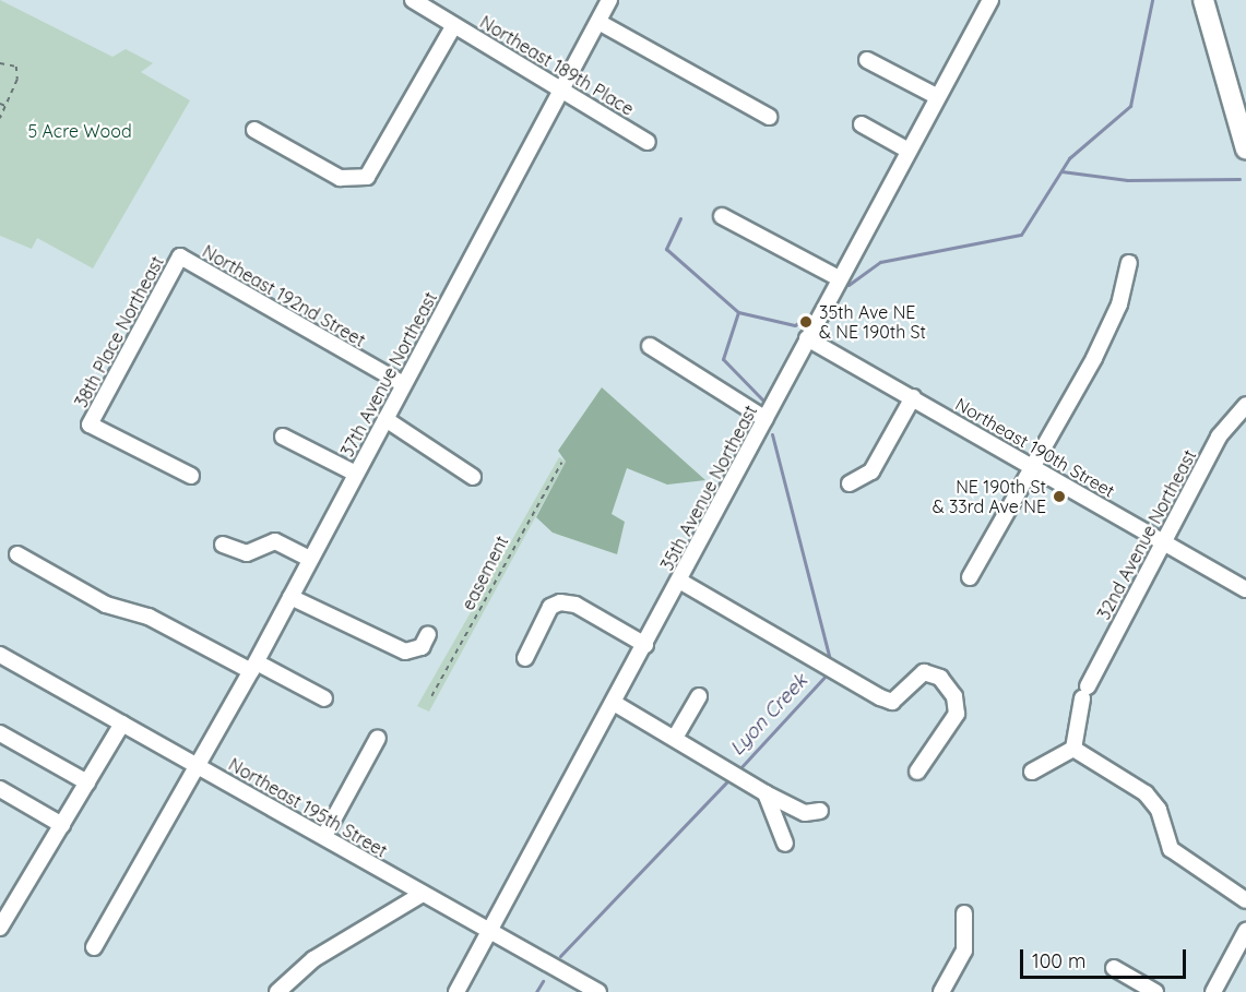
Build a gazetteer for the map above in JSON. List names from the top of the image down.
{
  "streets": {
    "street": [
      "Northeast 189th Place",
      "Northeast 192nd Street",
      "38th Place Northeast",
      "37th Avenue Northeast",
      "Northeast 190th Street",
      "35th Avenue Northeast",
      "32nd Avenue Northeast",
      "Northeast 195th Street"
    ],
    "path": ["easement"]
  },
  "crossings": [
    ["Northeast 189th Place", "37th Avenue Northeast"],
    ["Northeast 192nd Street", "38th Place Northeast"],
    ["Northeast 192nd Street", "37th Avenue Northeast"],
    ["37th Avenue Northeast", "Northeast 195th Street"],
    ["Northeast 190th Street", "35th Avenue Northeast"],
    ["Northeast 190th Street", "32nd Avenue Northeast"],
    ["35th Avenue Northeast", "Northeast 195th Street"]
  ],
  "water": ["Lyon Creek"],
  "parks": ["5 Acre Wood"],
  "places": ["35th Ave NE & NE 190th St", "NE 190th St & 33rd Ave NE"],
  "scale_bar": "100 m"
}
